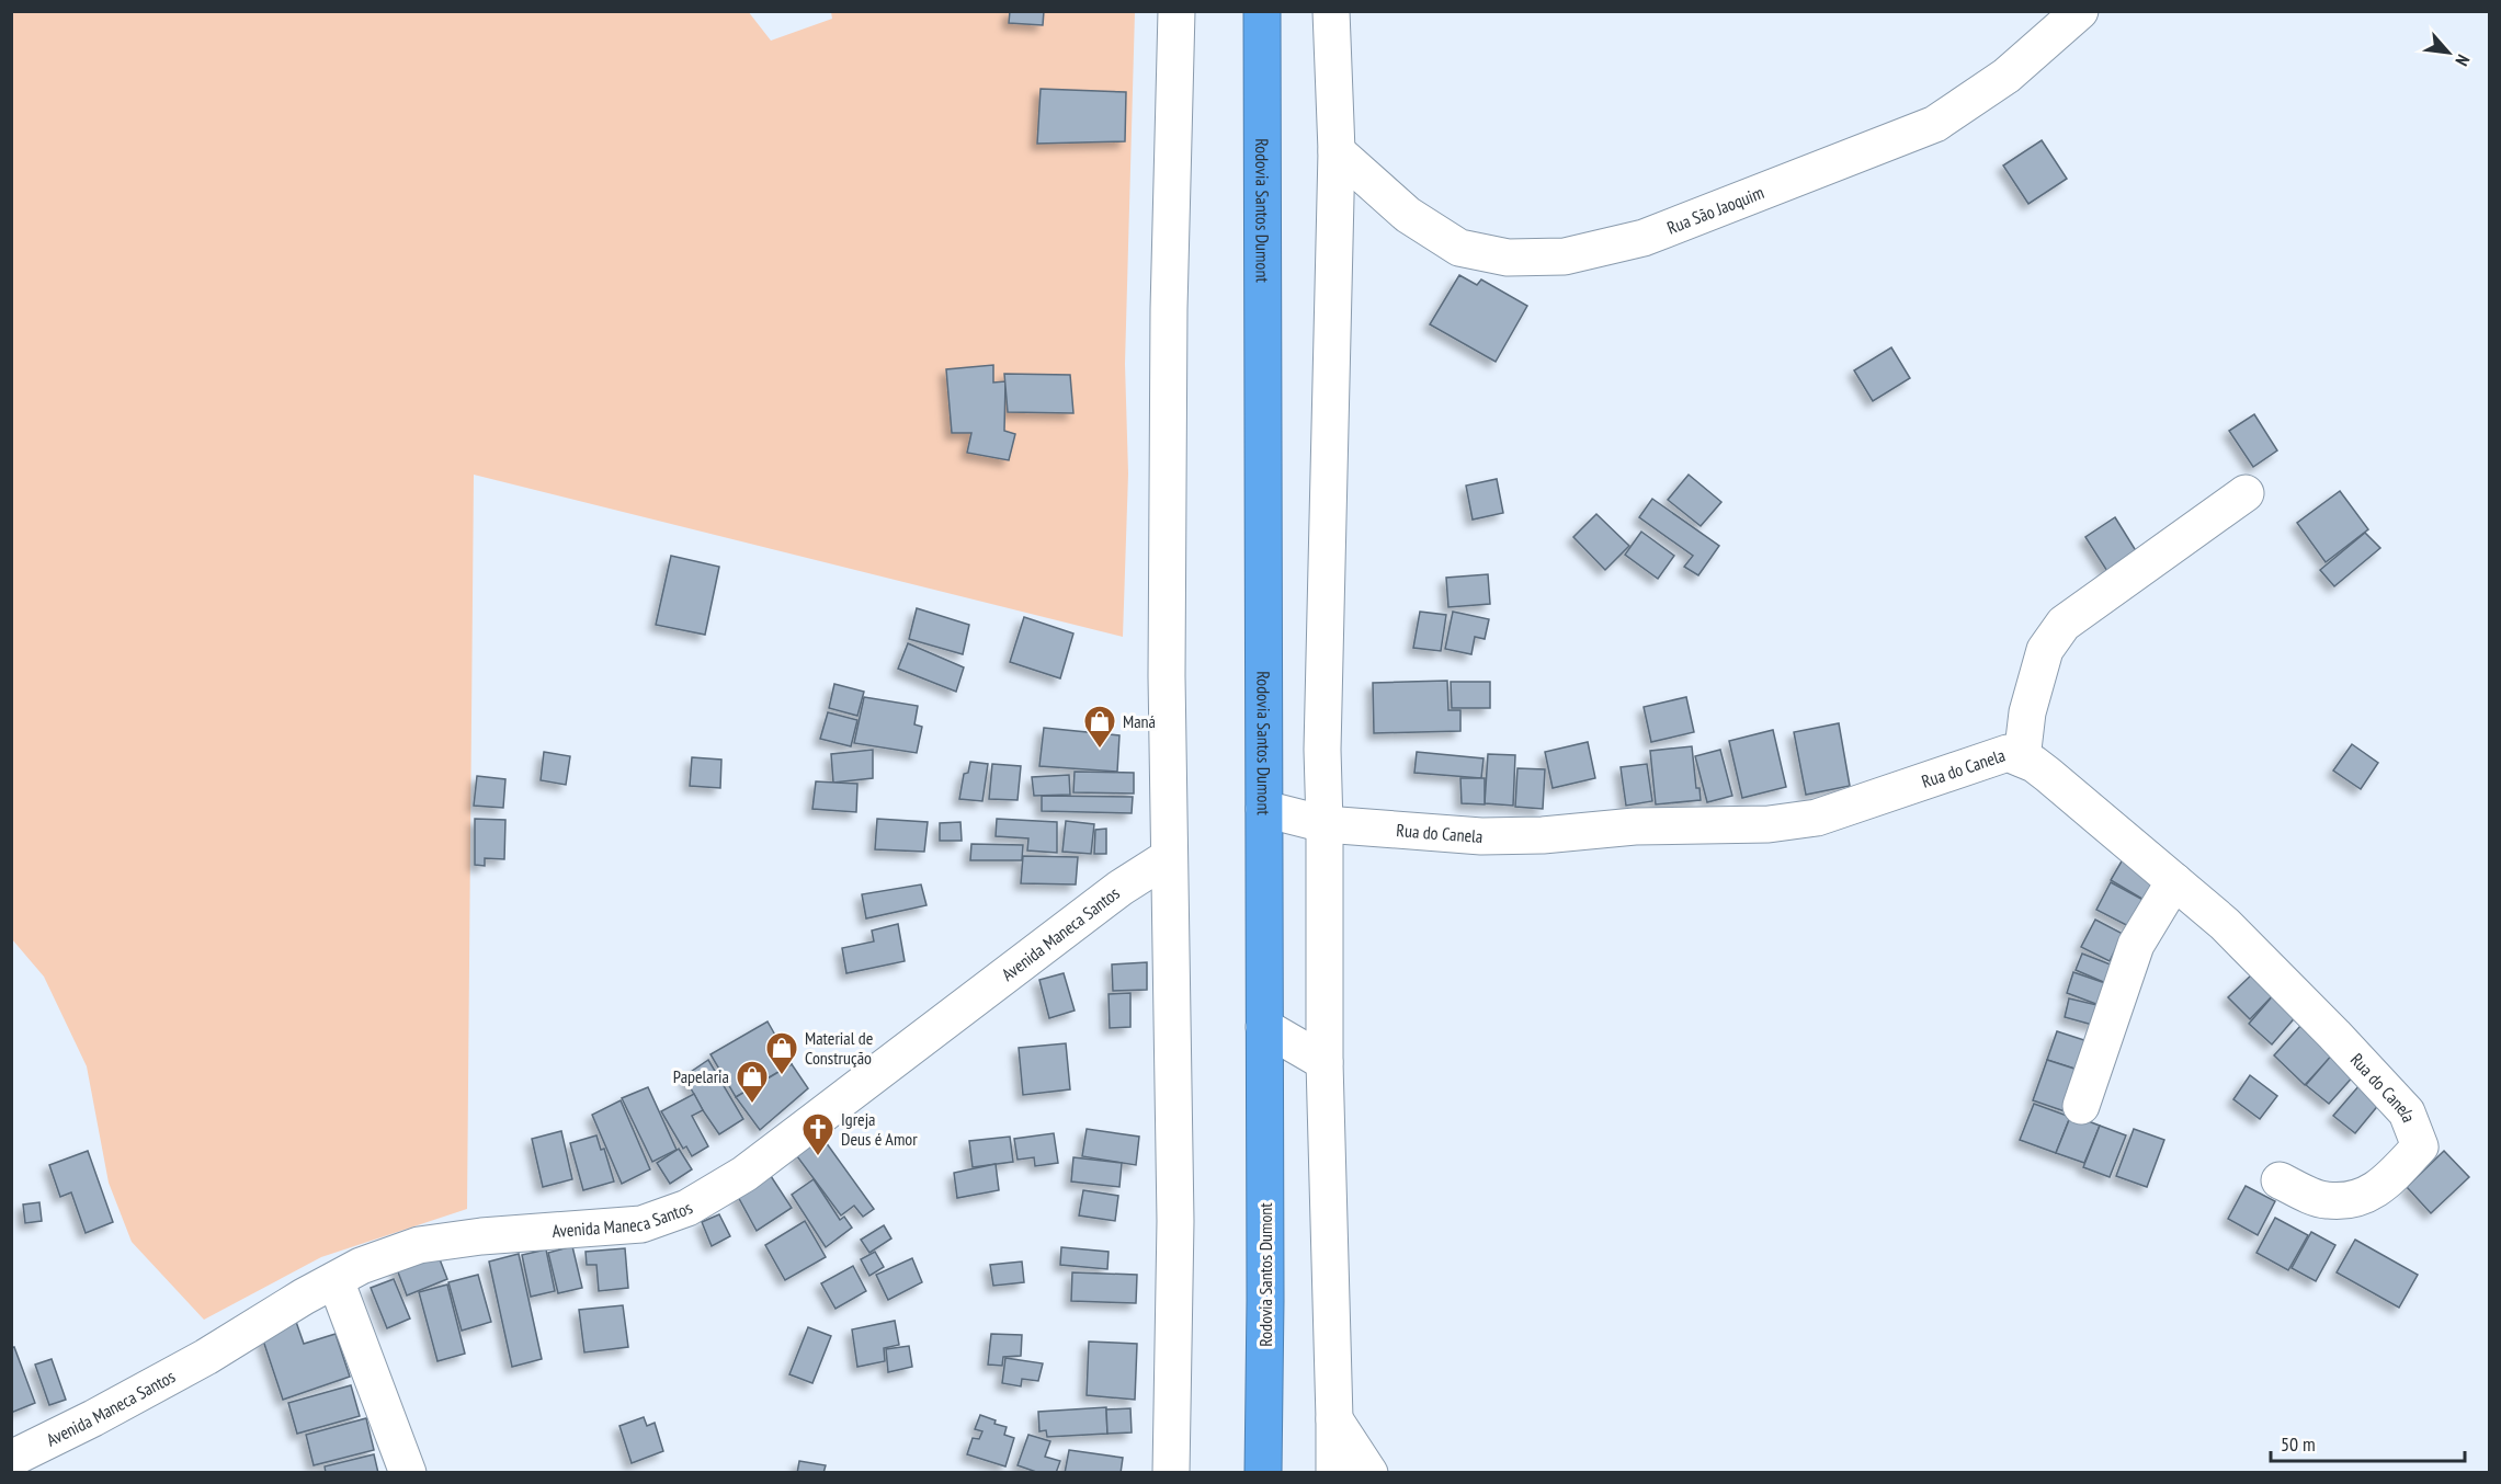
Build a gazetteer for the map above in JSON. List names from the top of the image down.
{
  "streets": {
    "highway": ["Rodovia Santos Dumont"],
    "street": ["Rua São Jaoquim", "Rua do Canela", "Avenida Maneca Santos"]
  },
  "crossings": [
    ["Rodovia Santos Dumont", "Rua do Canela"]
  ],
  "places": {
    "shop": ["Maná", "Material de Construção", "Papelaria"],
    "church": ["Igreja Deus é Amor"]
  },
  "scale_bar": "50 m",
  "north": "bottom right"
}
